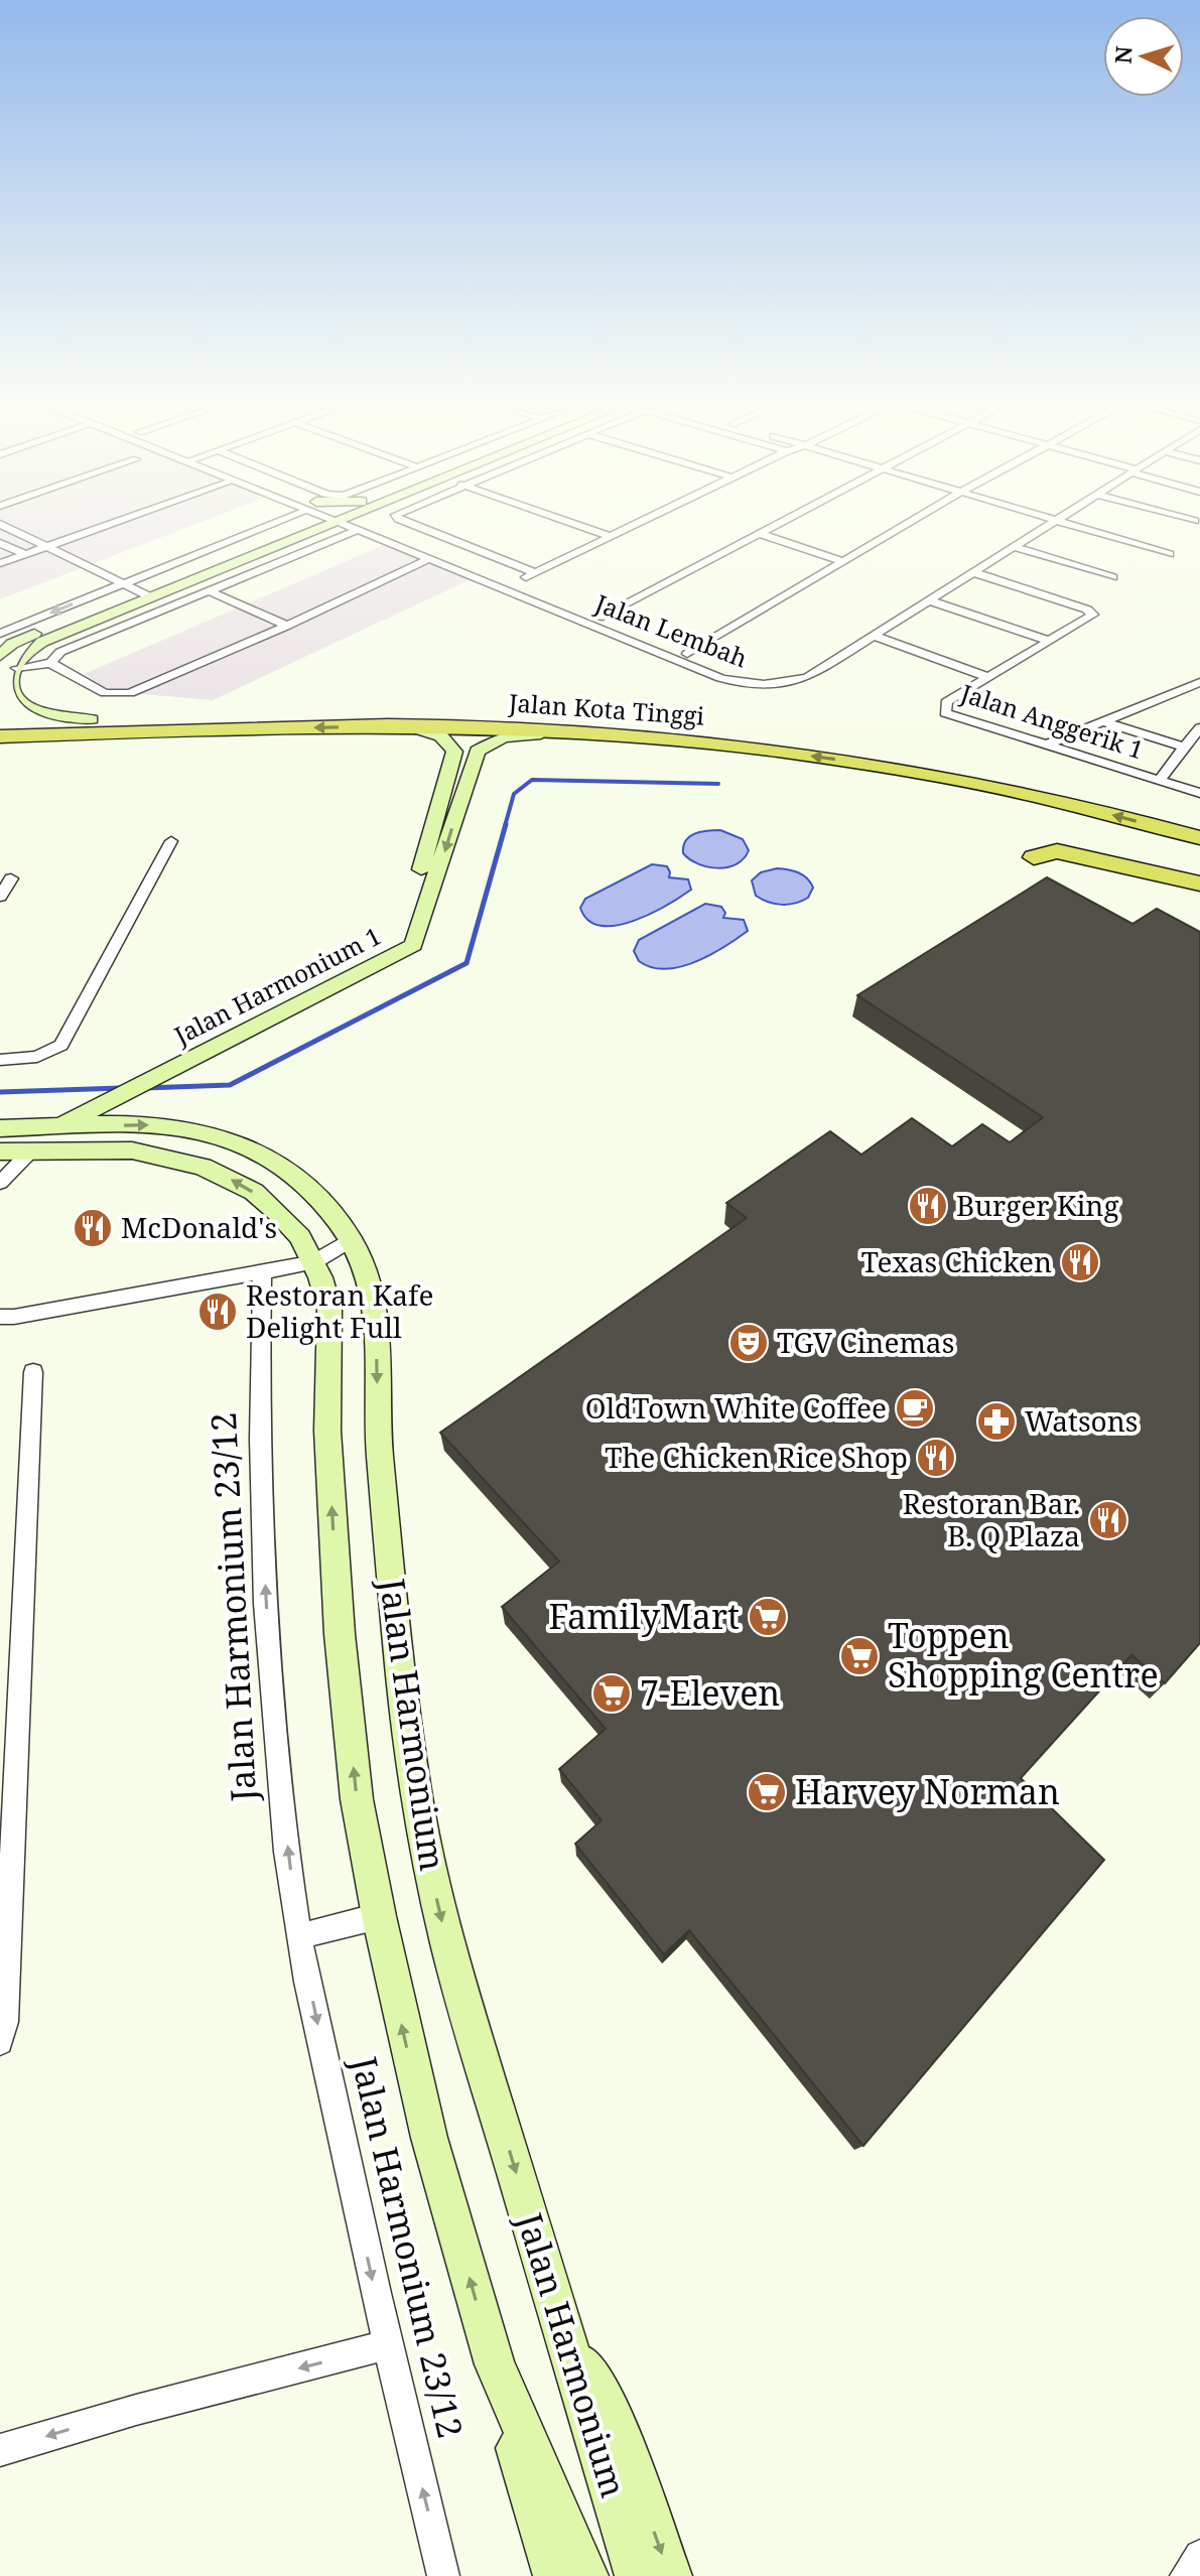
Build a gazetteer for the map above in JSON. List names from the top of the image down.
{
  "streets": {
    "highway": ["Jalan Kota Tinggi"],
    "main road": ["Jalan Harmonium 1", "Jalan Harmonium"],
    "street": ["Jalan Lembah", "Jalan Anggerik 1", "Jalan Harmonium 23/12"]
  },
  "crossings": [
    ["Jalan Kota Tinggi", "Jalan Harmonium 1"],
    ["Jalan Harmonium 1", "Jalan Harmonium"]
  ],
  "one_way": ["Jalan Harmonium 1"],
  "places": {
    "restaurant": [
      "Burger King",
      "McDonald's",
      "Texas Chicken",
      "Restoran Kafe Delight Full",
      "The Chicken Rice Shop",
      "Restoran Bar. B. Q Plaza"
    ],
    "theatre": ["TGV Cinemas"],
    "cafe": ["OldTown White Coffee"],
    "pharmacy": ["Watsons"],
    "supermarket": [
      "FamilyMart",
      "Toppen Shopping Centre",
      "7-Eleven",
      "Harvey Norman"
    ]
  },
  "north": "left"
}
